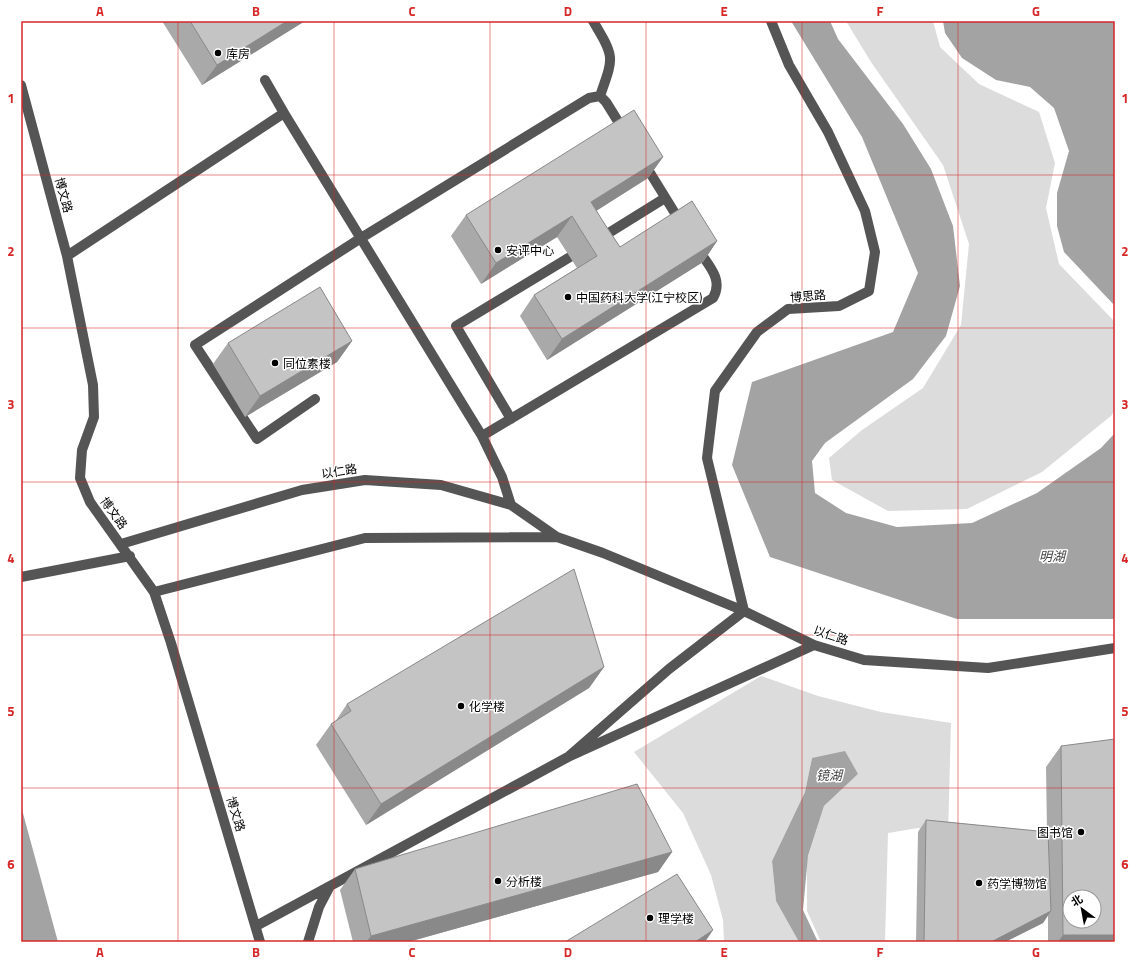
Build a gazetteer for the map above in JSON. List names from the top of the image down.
{
  "streets": {
    "street": ["博文路", "博思路", "以仁路"]
  },
  "crossings": [
    ["博文路", "以仁路"],
    ["博思路", "以仁路"]
  ],
  "water": ["明湖", "镜湖"],
  "places": [
    "库房",
    "安评中心",
    "中国药科大学(江宁校区)",
    "同位素楼",
    "化学楼",
    "图书馆",
    "分析楼",
    "药学博物馆",
    "理学楼"
  ],
  "north": "top left",
  "grid": {
    "columns": [
      "A",
      "B",
      "C",
      "D",
      "E",
      "F",
      "G"
    ],
    "rows": [
      "1",
      "2",
      "3",
      "4",
      "5",
      "6"
    ]
  }
}
